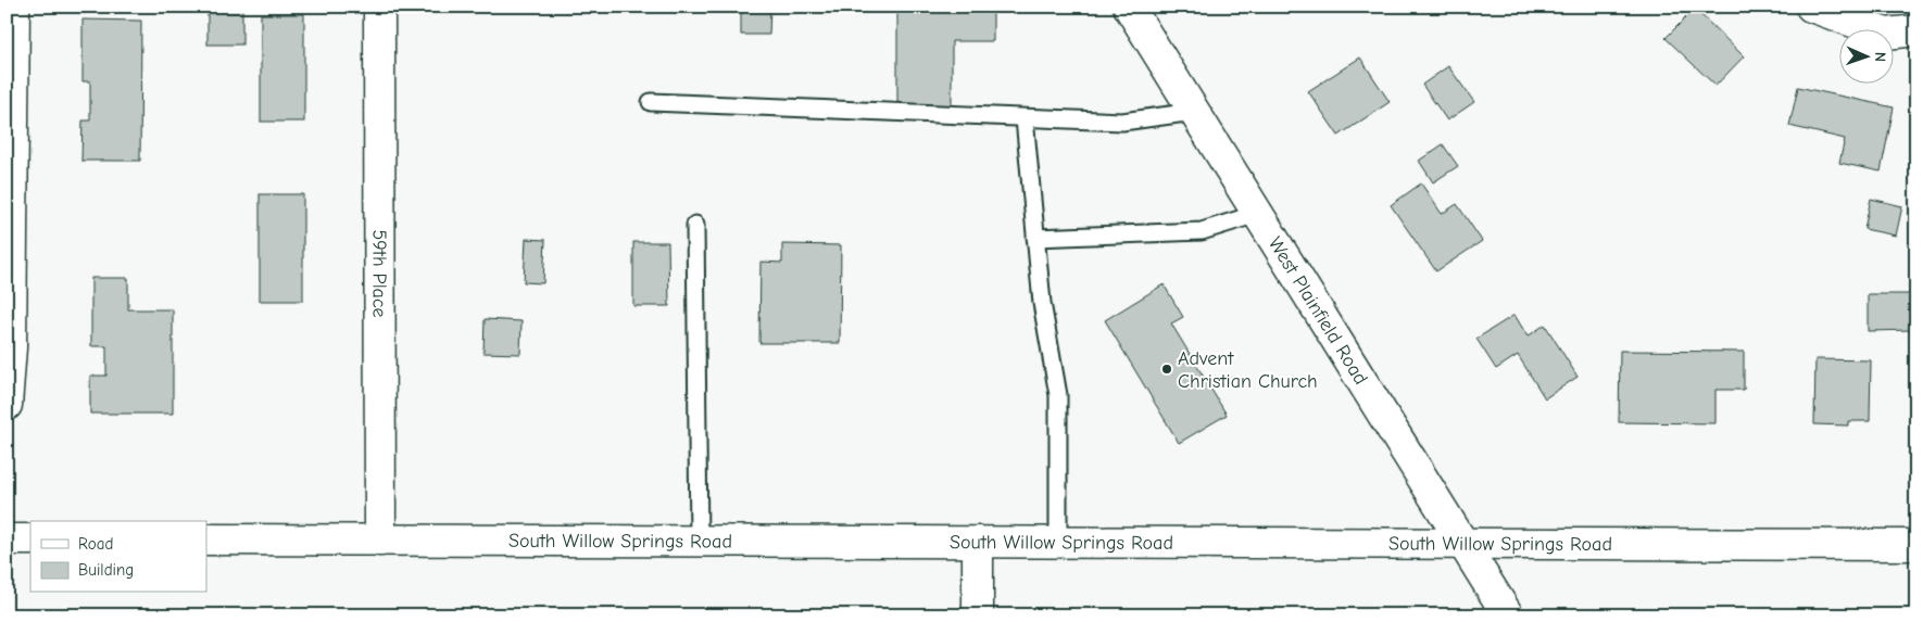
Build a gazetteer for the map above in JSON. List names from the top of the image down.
{
  "streets": {
    "street": ["59th Place", "West Plainfield Road", "South Willow Springs Road"]
  },
  "crossings": [
    ["59th Place", "South Willow Springs Road"],
    ["West Plainfield Road", "South Willow Springs Road"]
  ],
  "places": ["Advent Christian Church"],
  "legend": ["Road", "Building"],
  "north": "right"
}
